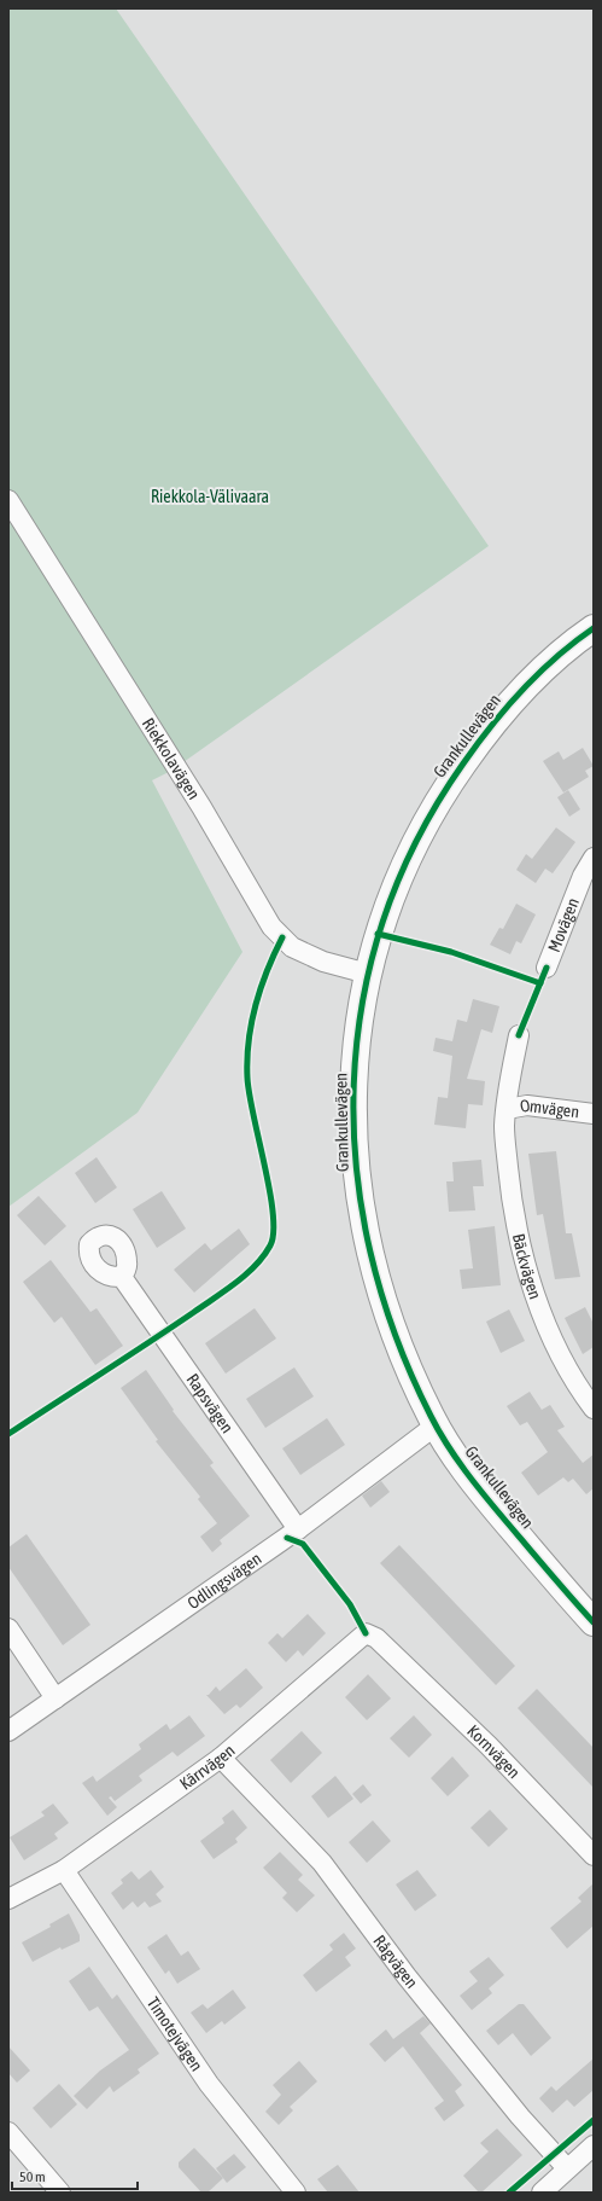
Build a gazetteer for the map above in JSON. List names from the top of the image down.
{
  "streets": {
    "street": [
      "Grankullevägen",
      "Riekkolavägen",
      "Movägen",
      "Omvägen",
      "Bäckvägen",
      "Rapsvägen",
      "Odlingsvägen",
      "Kornvägen",
      "Kärrvägen",
      "Rågvägen",
      "Timotejvägen"
    ]
  },
  "crossings": [
    ["Grankullevägen", "Riekkolavägen"],
    ["Grankullevägen", "Odlingsvägen"],
    ["Omvägen", "Bäckvägen"],
    ["Rapsvägen", "Odlingsvägen"],
    ["Kornvägen", "Kärrvägen"],
    ["Kärrvägen", "Rågvägen"],
    ["Kärrvägen", "Timotejvägen"]
  ],
  "parks": ["Riekkola-Välivaara"],
  "scale_bar": "50 m"
}
